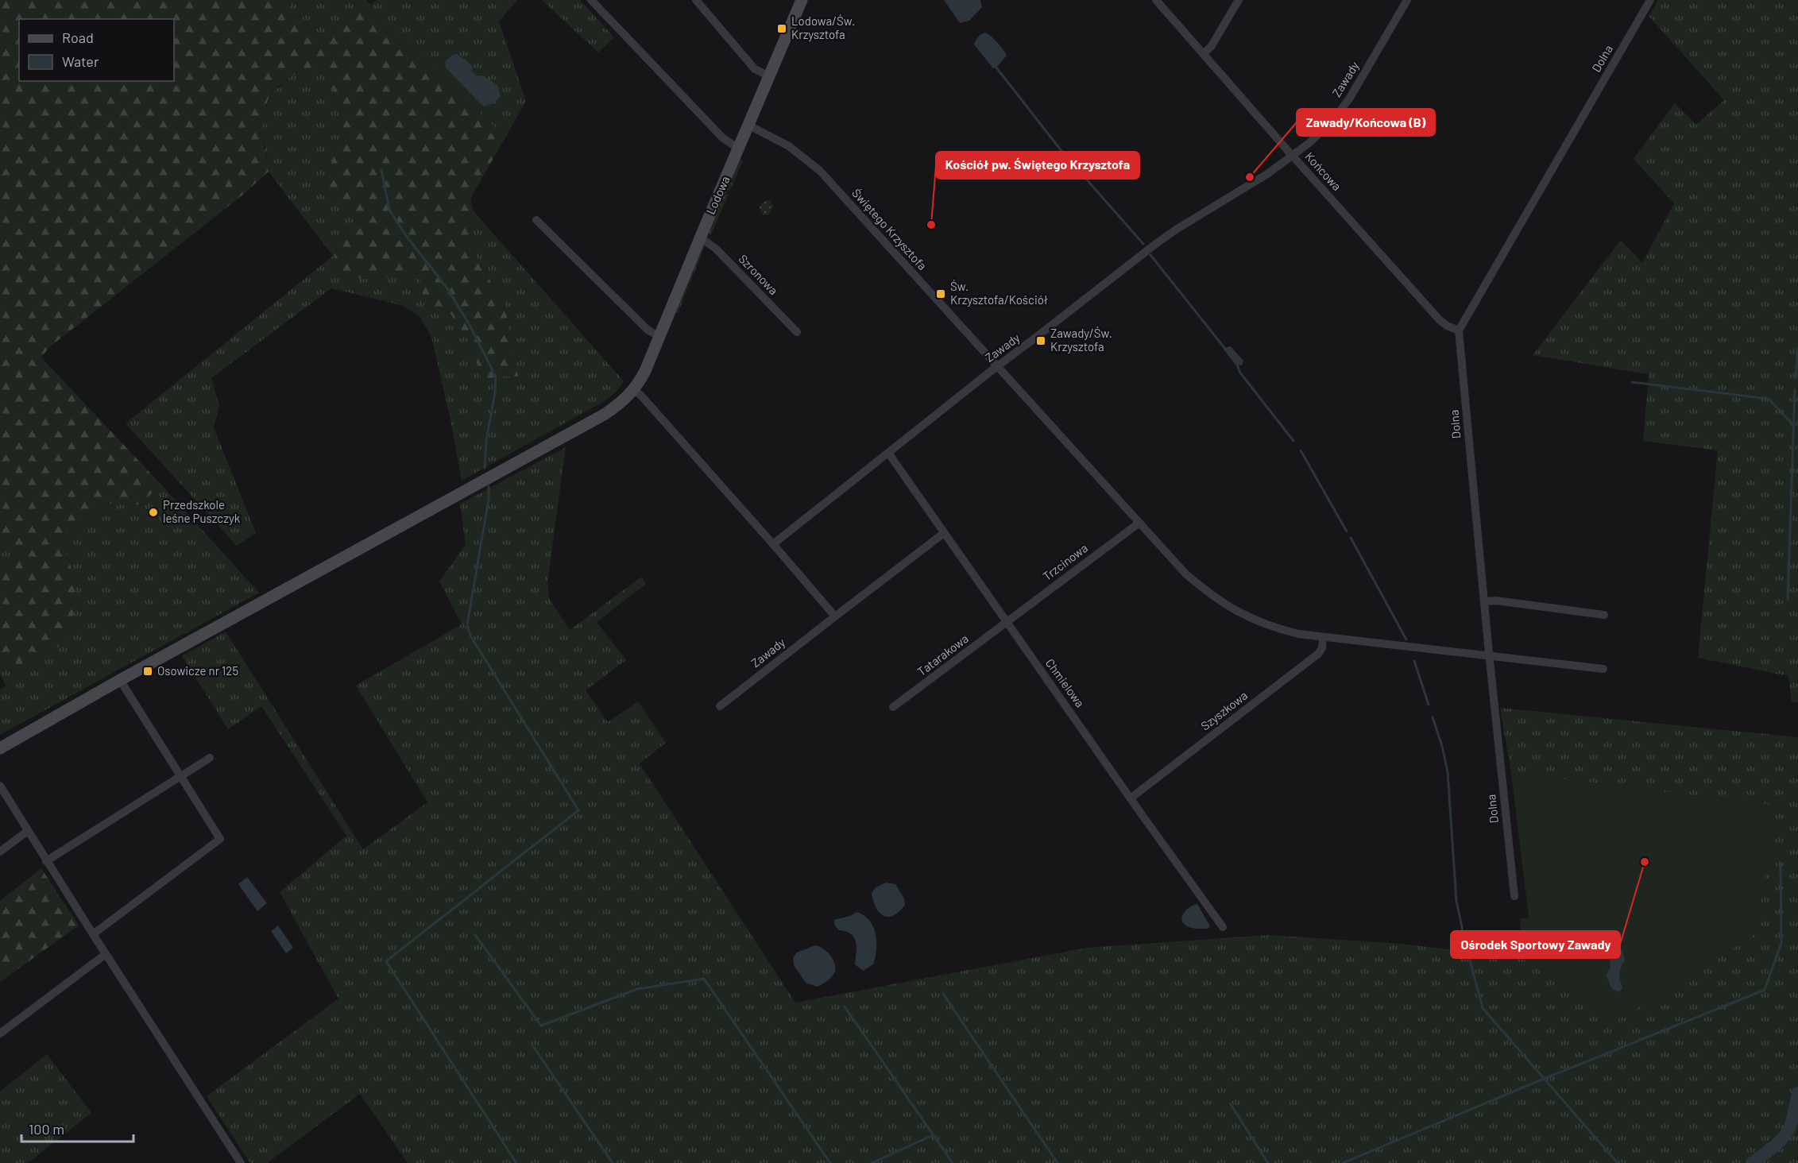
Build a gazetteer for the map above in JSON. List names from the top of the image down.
{
  "streets": {
    "street": [
      "Dolna",
      "Zawady",
      "Końcowa",
      "Lodowa",
      "Świętego Krzysztofa",
      "Szronowa",
      "Trzcinowa",
      "Tatarakowa",
      "Chmielowa",
      "Szyszkowa"
    ]
  },
  "crossings": [
    ["Dolna", "Końcowa"],
    ["Dolna", "Świętego Krzysztofa"],
    ["Zawady", "Końcowa"],
    ["Zawady", "Świętego Krzysztofa"],
    ["Zawady", "Chmielowa"],
    ["Lodowa", "Świętego Krzysztofa"],
    ["Lodowa", "Szronowa"],
    ["Świętego Krzysztofa", "Trzcinowa"],
    ["Świętego Krzysztofa", "Szyszkowa"],
    ["Trzcinowa", "Tatarakowa"],
    ["Trzcinowa", "Chmielowa"],
    ["Tatarakowa", "Chmielowa"],
    ["Chmielowa", "Szyszkowa"]
  ],
  "places": {
    "transit": [
      "Lodowa/Św. Krzysztofa",
      "Św. Krzysztofa/Kościół",
      "Zawady/Św. Krzysztofa",
      "Osowicze nr 125"
    ],
    "other": [
      "Zawady/Końcowa (B)",
      "Kościół pw. Świętego Krzysztofa",
      "Przedszkole leśne Puszczyk",
      "Ośrodek Sportowy Zawady"
    ]
  },
  "legend": ["Road", "Water"],
  "scale_bar": "100 m"
}
